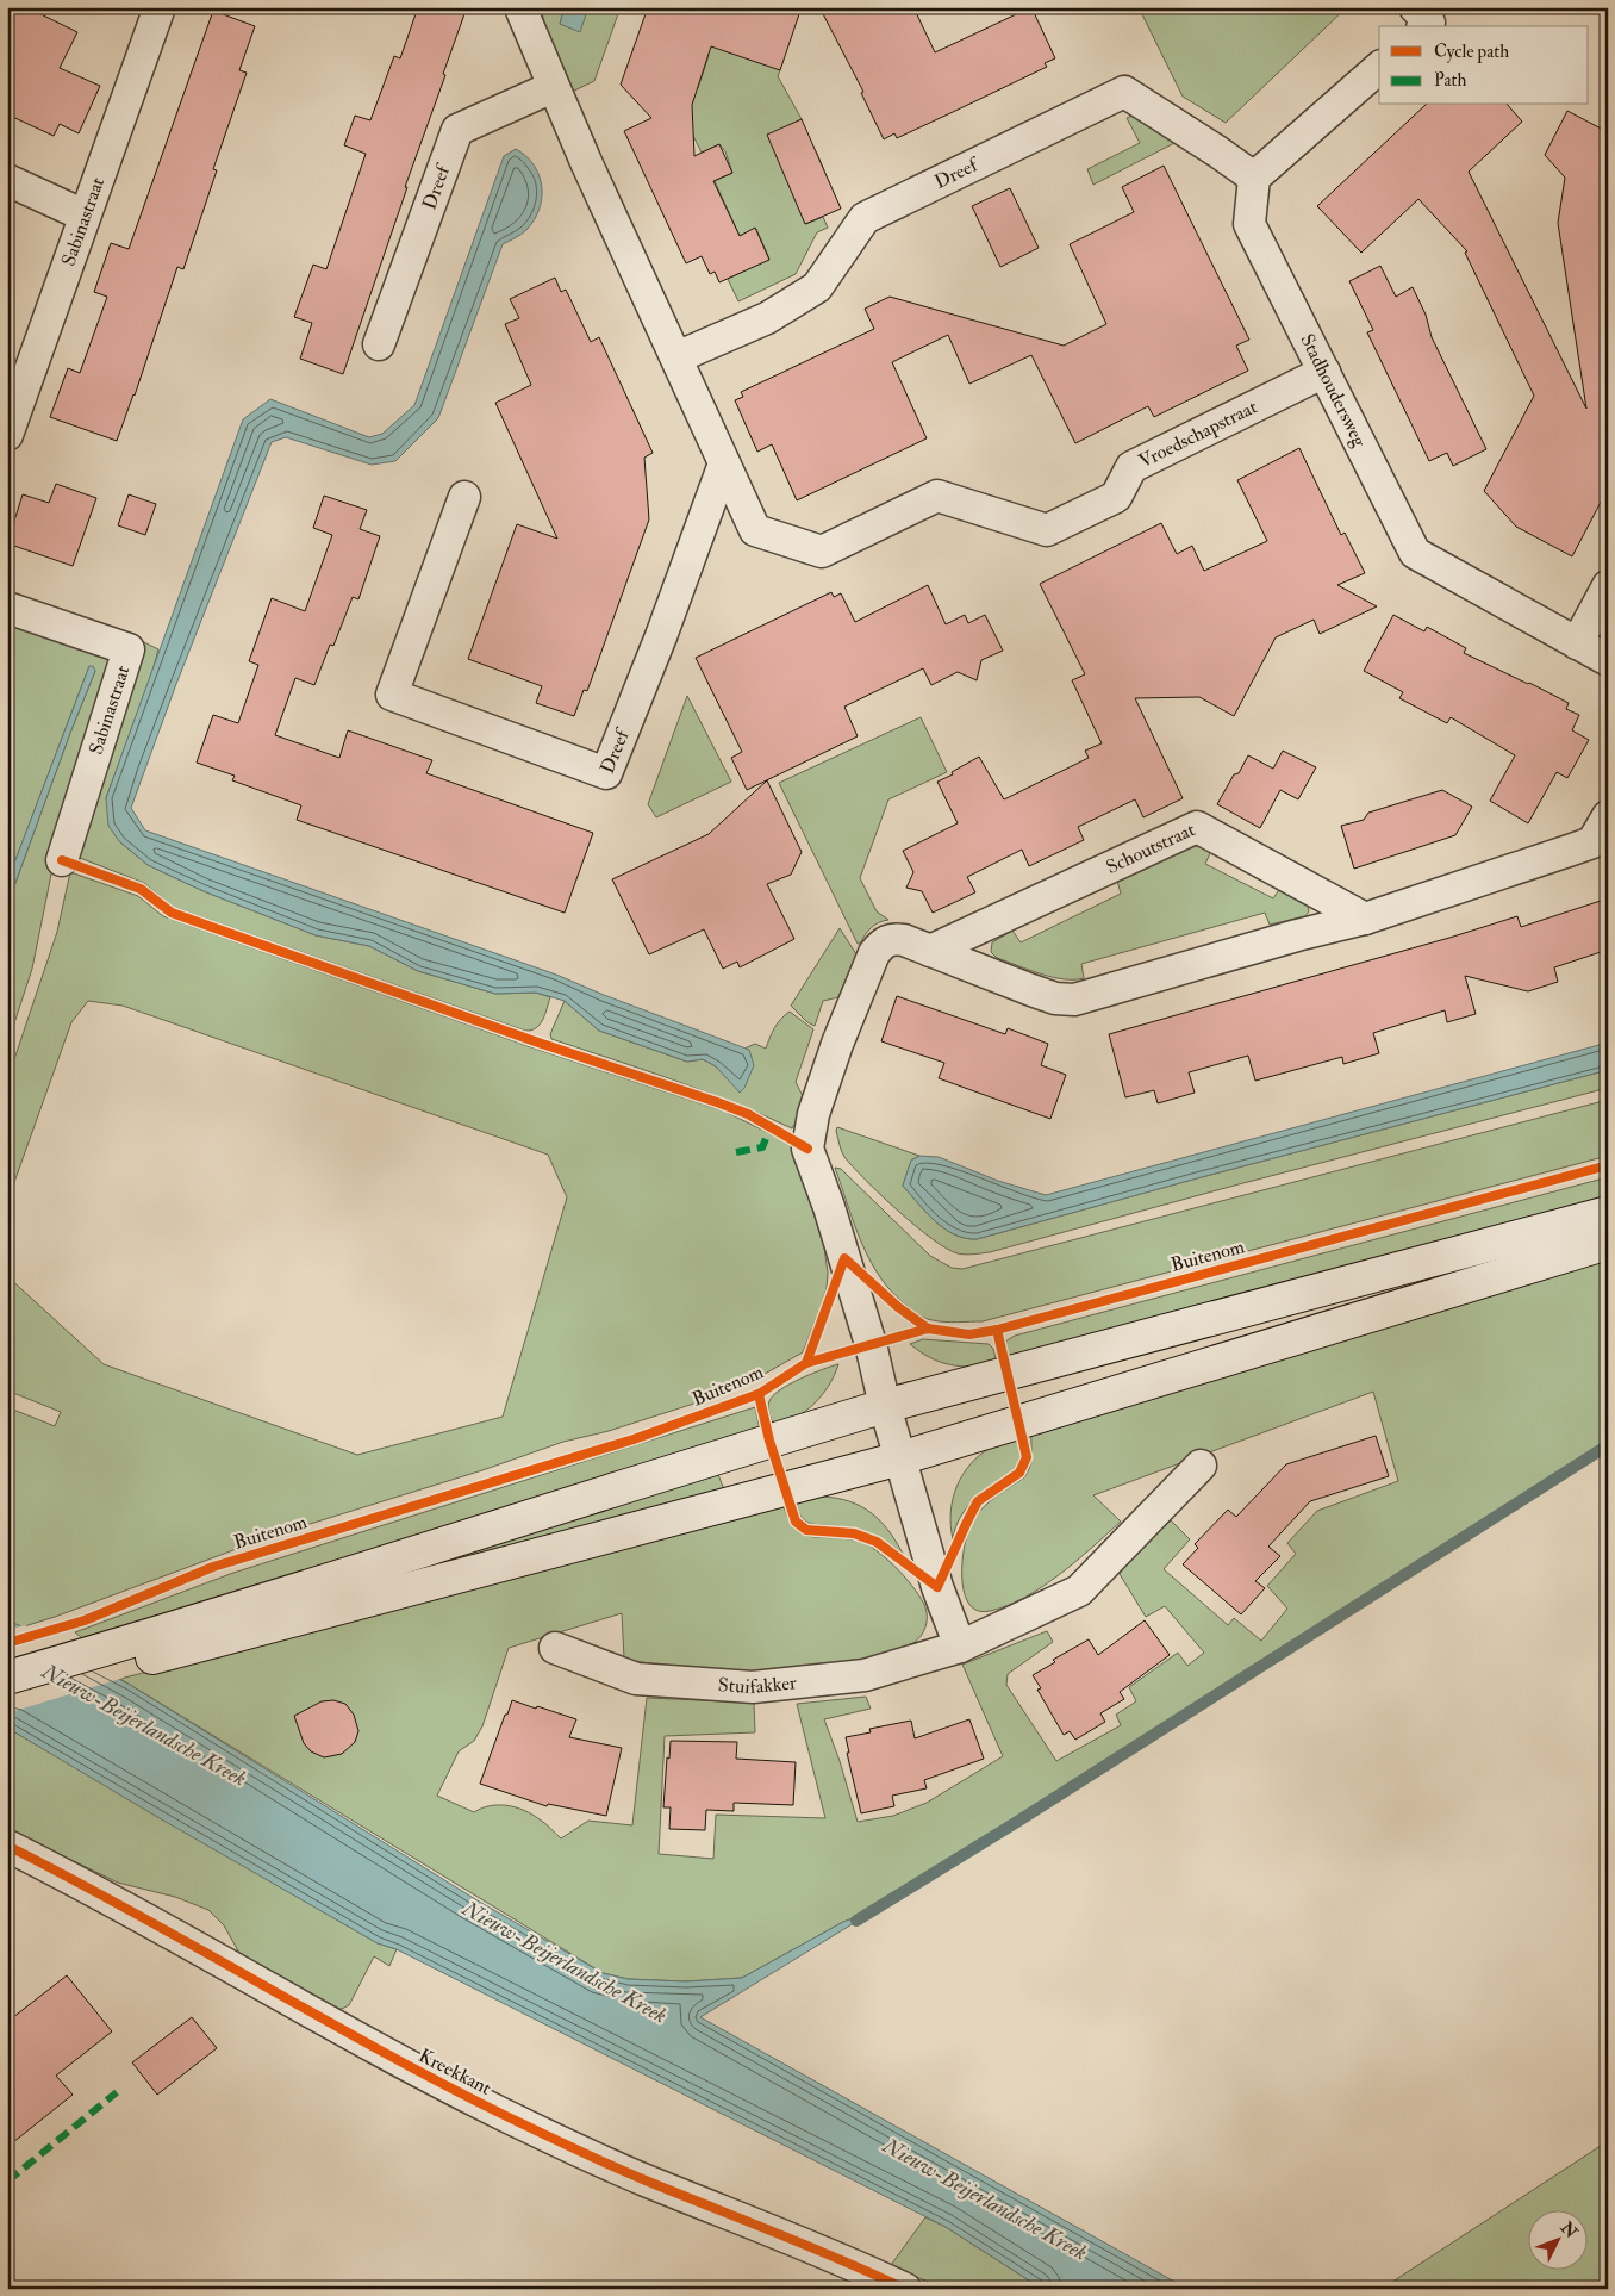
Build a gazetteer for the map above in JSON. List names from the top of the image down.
{
  "streets": {
    "street": [
      "Dreef",
      "Sabinastraat",
      "Stadhoudersweg",
      "Vroedschapstraat",
      "Schoutstraat",
      "Stuifakker",
      "Kreekkant"
    ],
    "cycle path": ["Buitenom"]
  },
  "crossings": [
    ["Dreef", "Stadhoudersweg"],
    ["Dreef", "Vroedschapstraat"],
    ["Stadhoudersweg", "Vroedschapstraat"]
  ],
  "water": ["Nieuw-Beijerlandsche Kreek"],
  "legend": ["Cycle path", "Path"],
  "north": "top right"
}
